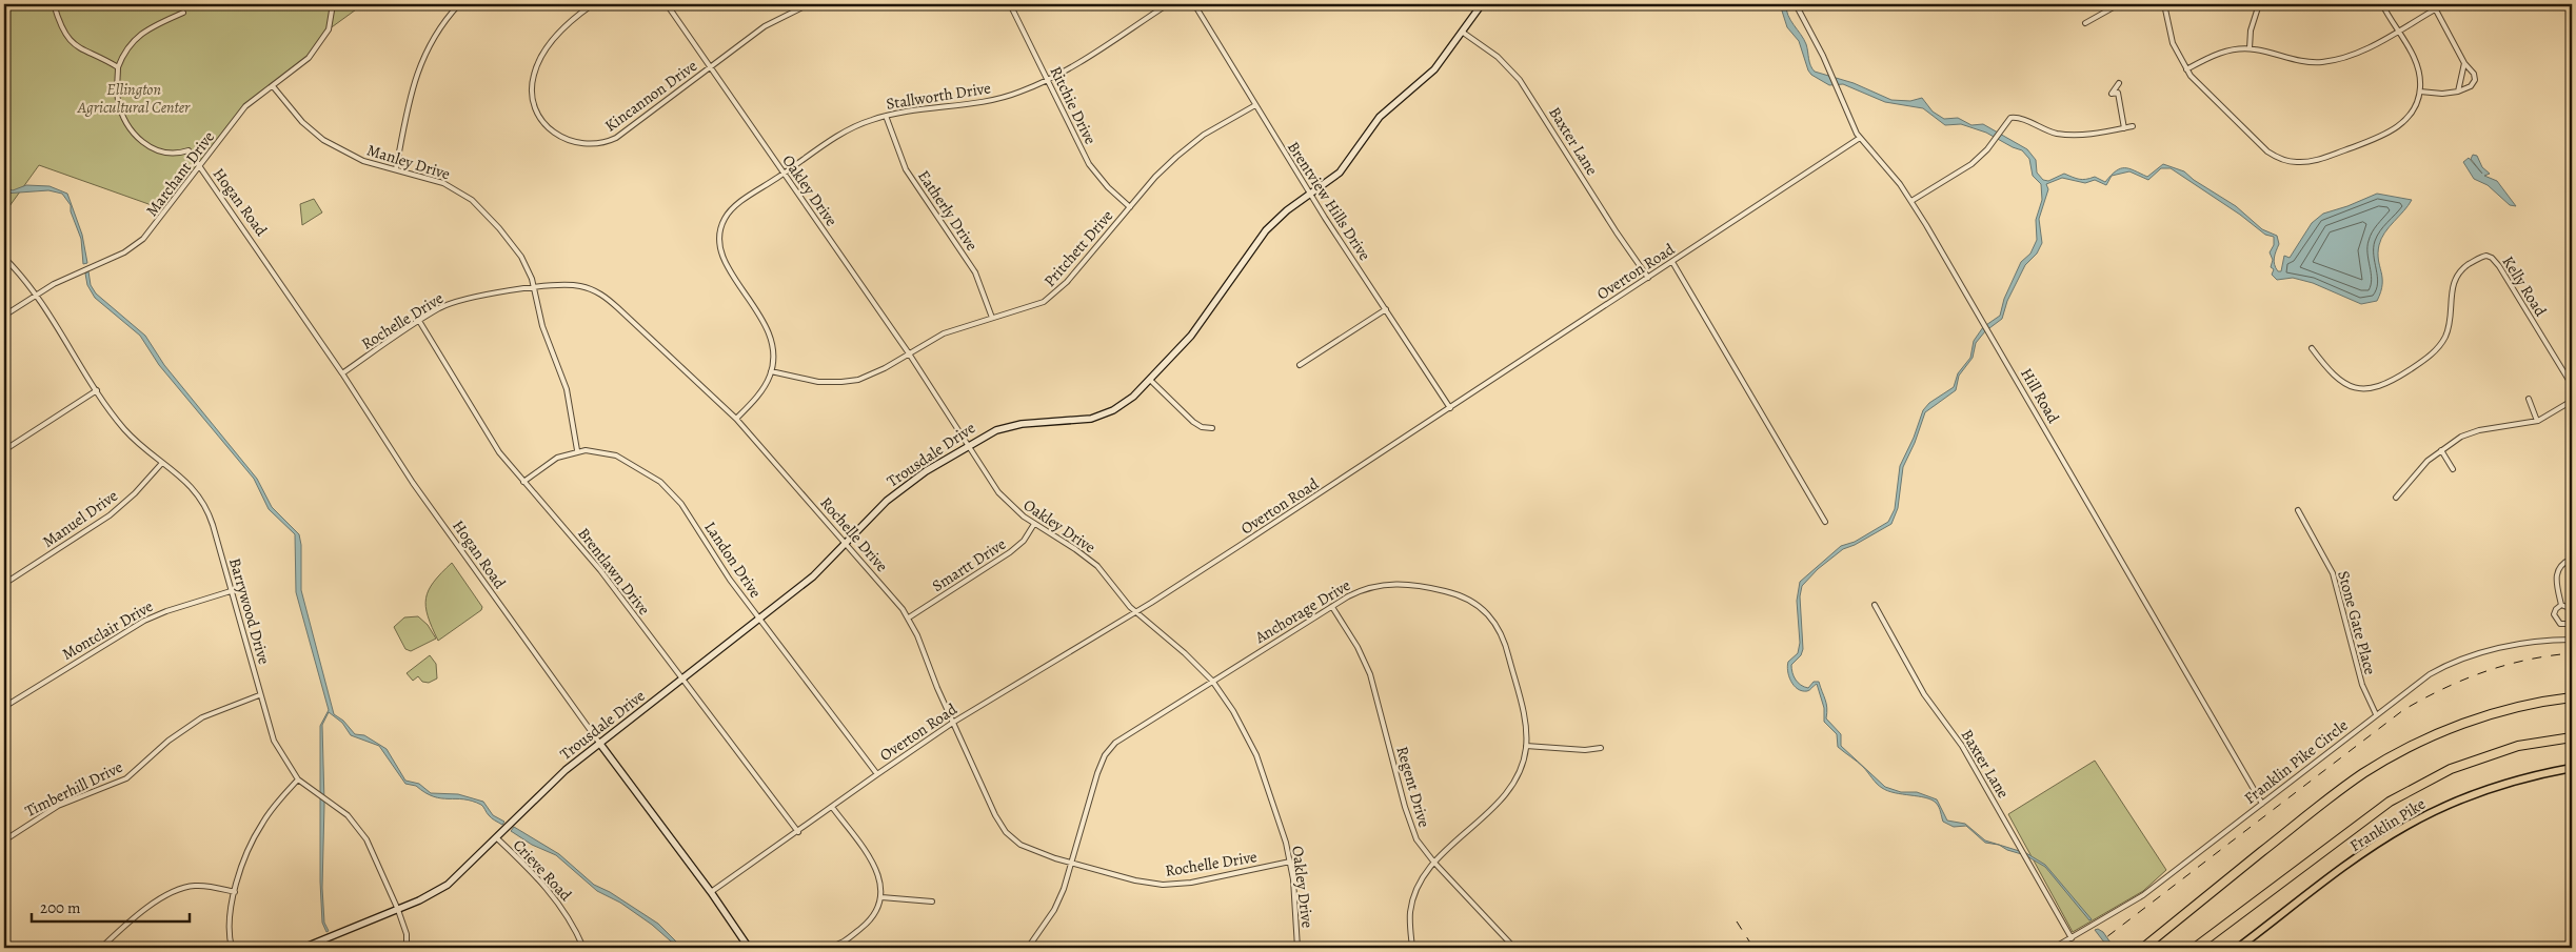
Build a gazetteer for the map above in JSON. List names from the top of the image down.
{
  "streets": {
    "main road": ["Franklin Pike"],
    "street": [
      "Kincannon Drive",
      "Stallworth Drive",
      "Ritchie Drive",
      "Baxter Lane",
      "Manley Drive",
      "Marchant Drive",
      "Oakley Drive",
      "Brentview Hills Drive",
      "Hogan Road",
      "Eatherly Drive",
      "Pritchett Drive",
      "Overton Road",
      "Kelly Road",
      "Rochelle Drive",
      "Hill Road",
      "Trousdale Drive",
      "Manuel Drive",
      "Landon Drive",
      "Smartt Drive",
      "Brentlawn Drive",
      "Barrywood Drive",
      "Anchorage Drive",
      "Stone Gate Place",
      "Montclair Drive",
      "Franklin Pike Circle",
      "Regent Drive",
      "Timberhill Drive",
      "Crieve Road"
    ]
  },
  "crossings": [
    ["Kincannon Drive", "Oakley Drive"],
    ["Stallworth Drive", "Ritchie Drive"],
    ["Stallworth Drive", "Oakley Drive"],
    ["Stallworth Drive", "Eatherly Drive"],
    ["Stallworth Drive", "Pritchett Drive"],
    ["Stallworth Drive", "Rochelle Drive"],
    ["Ritchie Drive", "Pritchett Drive"],
    ["Baxter Lane", "Overton Road"],
    ["Baxter Lane", "Trousdale Drive"],
    ["Baxter Lane", "Franklin Pike Circle"],
    ["Manley Drive", "Marchant Drive"],
    ["Manley Drive", "Rochelle Drive"],
    ["Manley Drive", "Landon Drive"],
    ["Marchant Drive", "Hogan Road"],
    ["Marchant Drive", "Barrywood Drive"],
    ["Oakley Drive", "Pritchett Drive"],
    ["Oakley Drive", "Overton Road"],
    ["Oakley Drive", "Rochelle Drive"],
    ["Oakley Drive", "Trousdale Drive"],
    ["Oakley Drive", "Smartt Drive"],
    ["Oakley Drive", "Anchorage Drive"],
    ["Brentview Hills Drive", "Pritchett Drive"],
    ["Brentview Hills Drive", "Overton Road"],
    ["Brentview Hills Drive", "Trousdale Drive"],
    ["Hogan Road", "Overton Road"],
    ["Hogan Road", "Rochelle Drive"],
    ["Hogan Road", "Trousdale Drive"],
    ["Eatherly Drive", "Pritchett Drive"],
    ["Overton Road", "Rochelle Drive"],
    ["Overton Road", "Hill Road"],
    ["Overton Road", "Landon Drive"],
    ["Overton Road", "Brentlawn Drive"],
    ["Rochelle Drive", "Trousdale Drive"],
    ["Rochelle Drive", "Smartt Drive"],
    ["Rochelle Drive", "Brentlawn Drive"],
    ["Rochelle Drive", "Anchorage Drive"],
    ["Hill Road", "Franklin Pike Circle"],
    ["Trousdale Drive", "Landon Drive"],
    ["Trousdale Drive", "Brentlawn Drive"],
    ["Trousdale Drive", "Barrywood Drive"],
    ["Trousdale Drive", "Crieve Road"],
    ["Manuel Drive", "Barrywood Drive"],
    ["Landon Drive", "Brentlawn Drive"],
    ["Barrywood Drive", "Montclair Drive"],
    ["Barrywood Drive", "Timberhill Drive"],
    ["Anchorage Drive", "Regent Drive"],
    ["Stone Gate Place", "Franklin Pike Circle"]
  ],
  "parks": ["Ellington Agricultural Center"],
  "scale_bar": "200 m"
}
